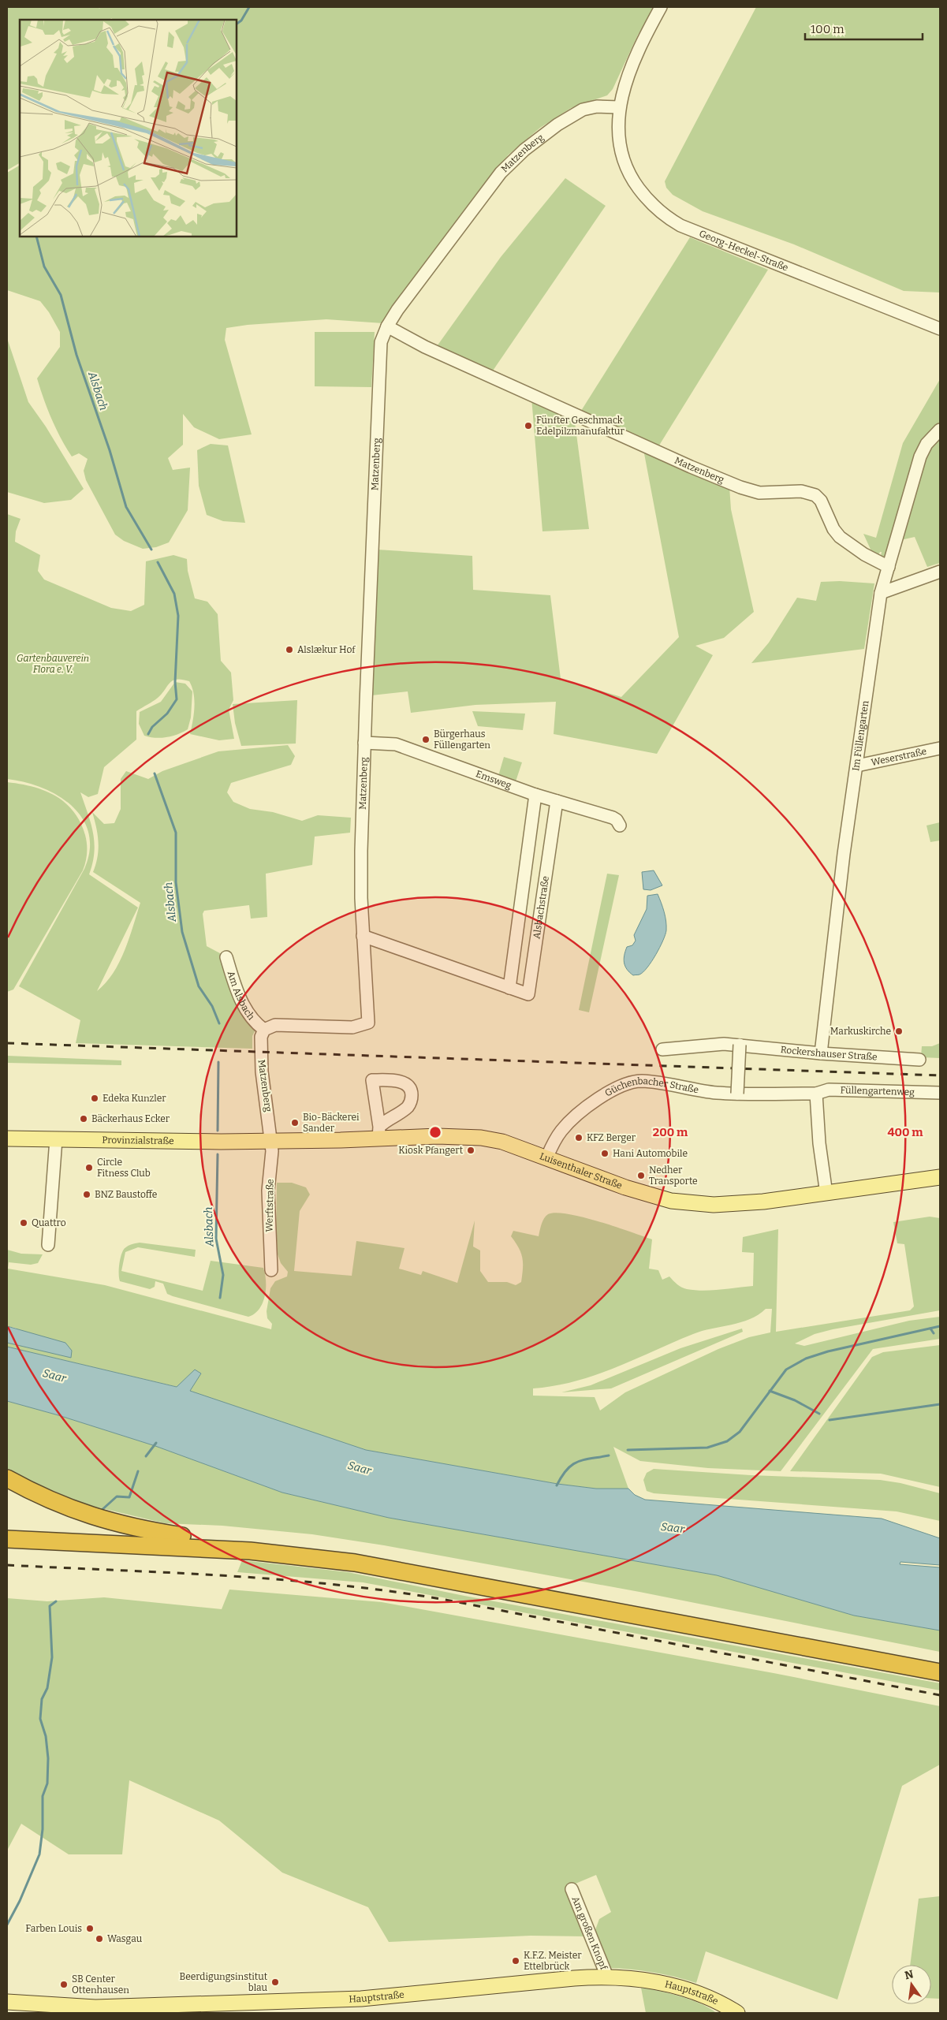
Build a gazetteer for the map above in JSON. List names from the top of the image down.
{
  "streets": {
    "main road": ["Provinzialstraße", "Luisenthaler Straße", "Hauptstraße"],
    "street": [
      "Matzenberg",
      "Georg-Heckel-Straße",
      "Im Füllengarten",
      "Weserstraße",
      "Emsweg",
      "Alsbachstraße",
      "Am Alsbach",
      "Rockershauser Straße",
      "Füllengartenweg",
      "Güchenbacher Straße",
      "Werftstraße",
      "Am großen Knopf"
    ]
  },
  "crossings": [
    ["Matzenberg", "Georg-Heckel-Straße"],
    ["Matzenberg", "Im Füllengarten"],
    ["Matzenberg", "Emsweg"],
    ["Matzenberg", "Alsbachstraße"],
    ["Matzenberg", "Am Alsbach"],
    ["Matzenberg", "Luisenthaler Straße"],
    ["Matzenberg", "Werftstraße"],
    ["Im Füllengarten", "Weserstraße"],
    ["Im Füllengarten", "Rockershauser Straße"],
    ["Emsweg", "Alsbachstraße"],
    ["Füllengartenweg", "Güchenbacher Straße"],
    ["Güchenbacher Straße", "Luisenthaler Straße"],
    ["Provinzialstraße", "Luisenthaler Straße"],
    ["Luisenthaler Straße", "Werftstraße"],
    ["Am großen Knopf", "Hauptstraße"]
  ],
  "water": ["Alsbach", "Saar"],
  "parks": ["Gartenbauverein Flora e. V."],
  "places": [
    "Fünfter Geschmack Edelpilzmanufaktur",
    "Alslækur Hof",
    "Bürgerhaus Füllengarten",
    "Markuskirche",
    "Edeka Kunzler",
    "Bäckerhaus Ecker",
    "Bio-Bäckerei Sander",
    "KFZ Berger",
    "Kiosk Pfangert",
    "Hani Automobile",
    "Circle Fitness Club",
    "Nedher Transporte",
    "BNZ Baustoffe",
    "Quattro",
    "Farben Louis",
    "Wasgau",
    "K.F.Z. Meister Ettelbrück",
    "Beerdigungsinstitut blau",
    "SB Center Ottenhausen"
  ],
  "scale_bar": "100 m",
  "north": "top",
  "rings": ["200 m", "400 m"]
}
